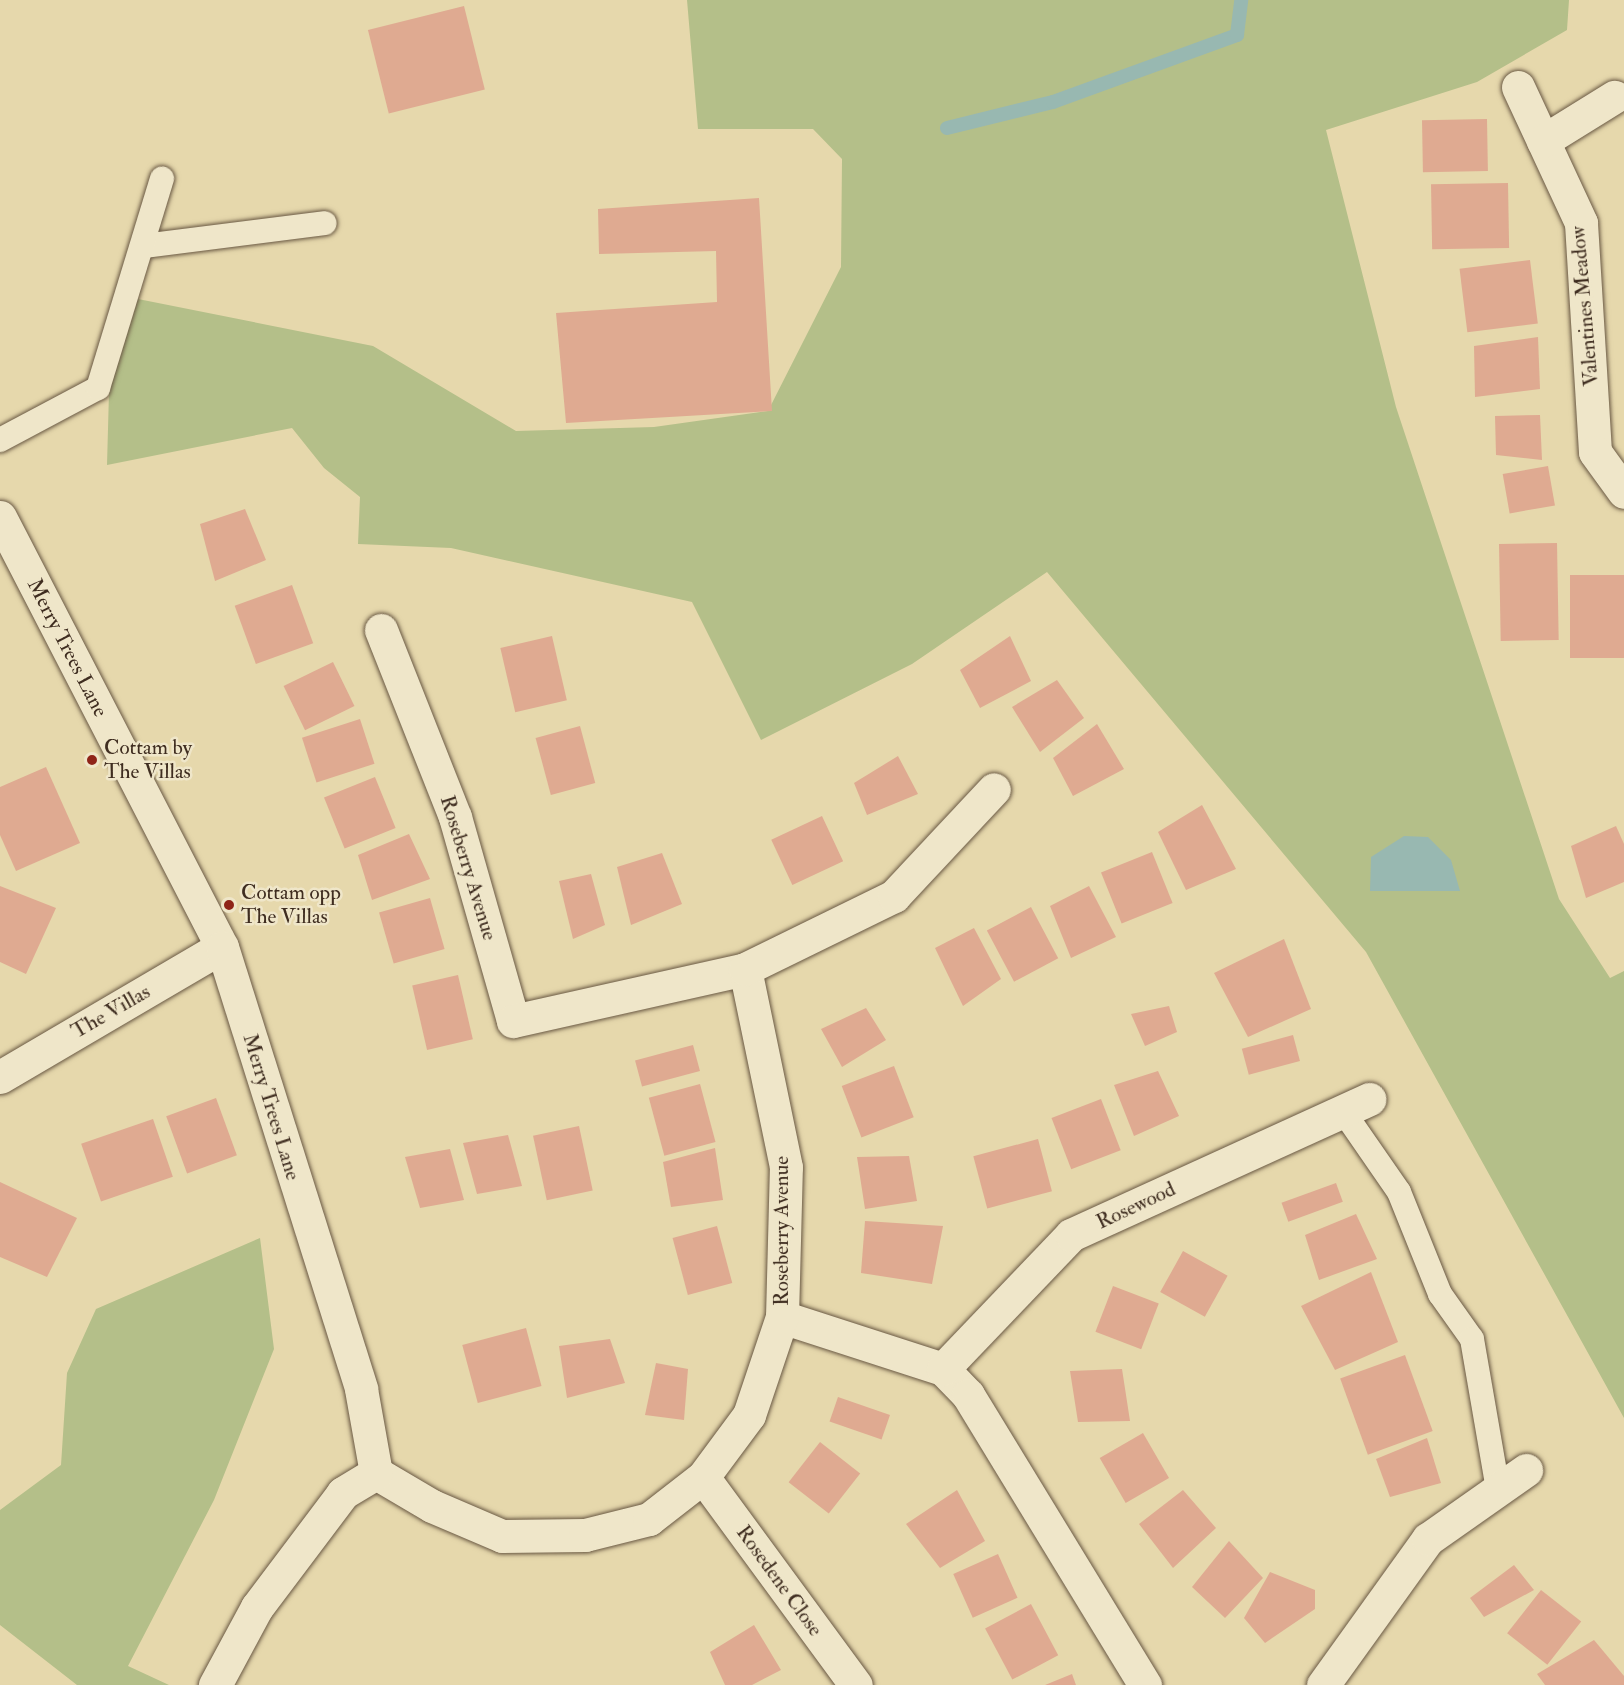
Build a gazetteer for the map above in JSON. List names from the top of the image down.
{
  "streets": {
    "street": [
      "Valentines Meadow",
      "Merry Trees Lane",
      "Roseberry Avenue",
      "The Villas",
      "Rosewood",
      "Rosedene Close"
    ]
  },
  "crossings": [
    ["Merry Trees Lane", "Roseberry Avenue"],
    ["Merry Trees Lane", "The Villas"],
    ["Roseberry Avenue", "Rosedene Close"]
  ],
  "places": ["Cottam by The Villas", "Cottam opp The Villas"]
}
